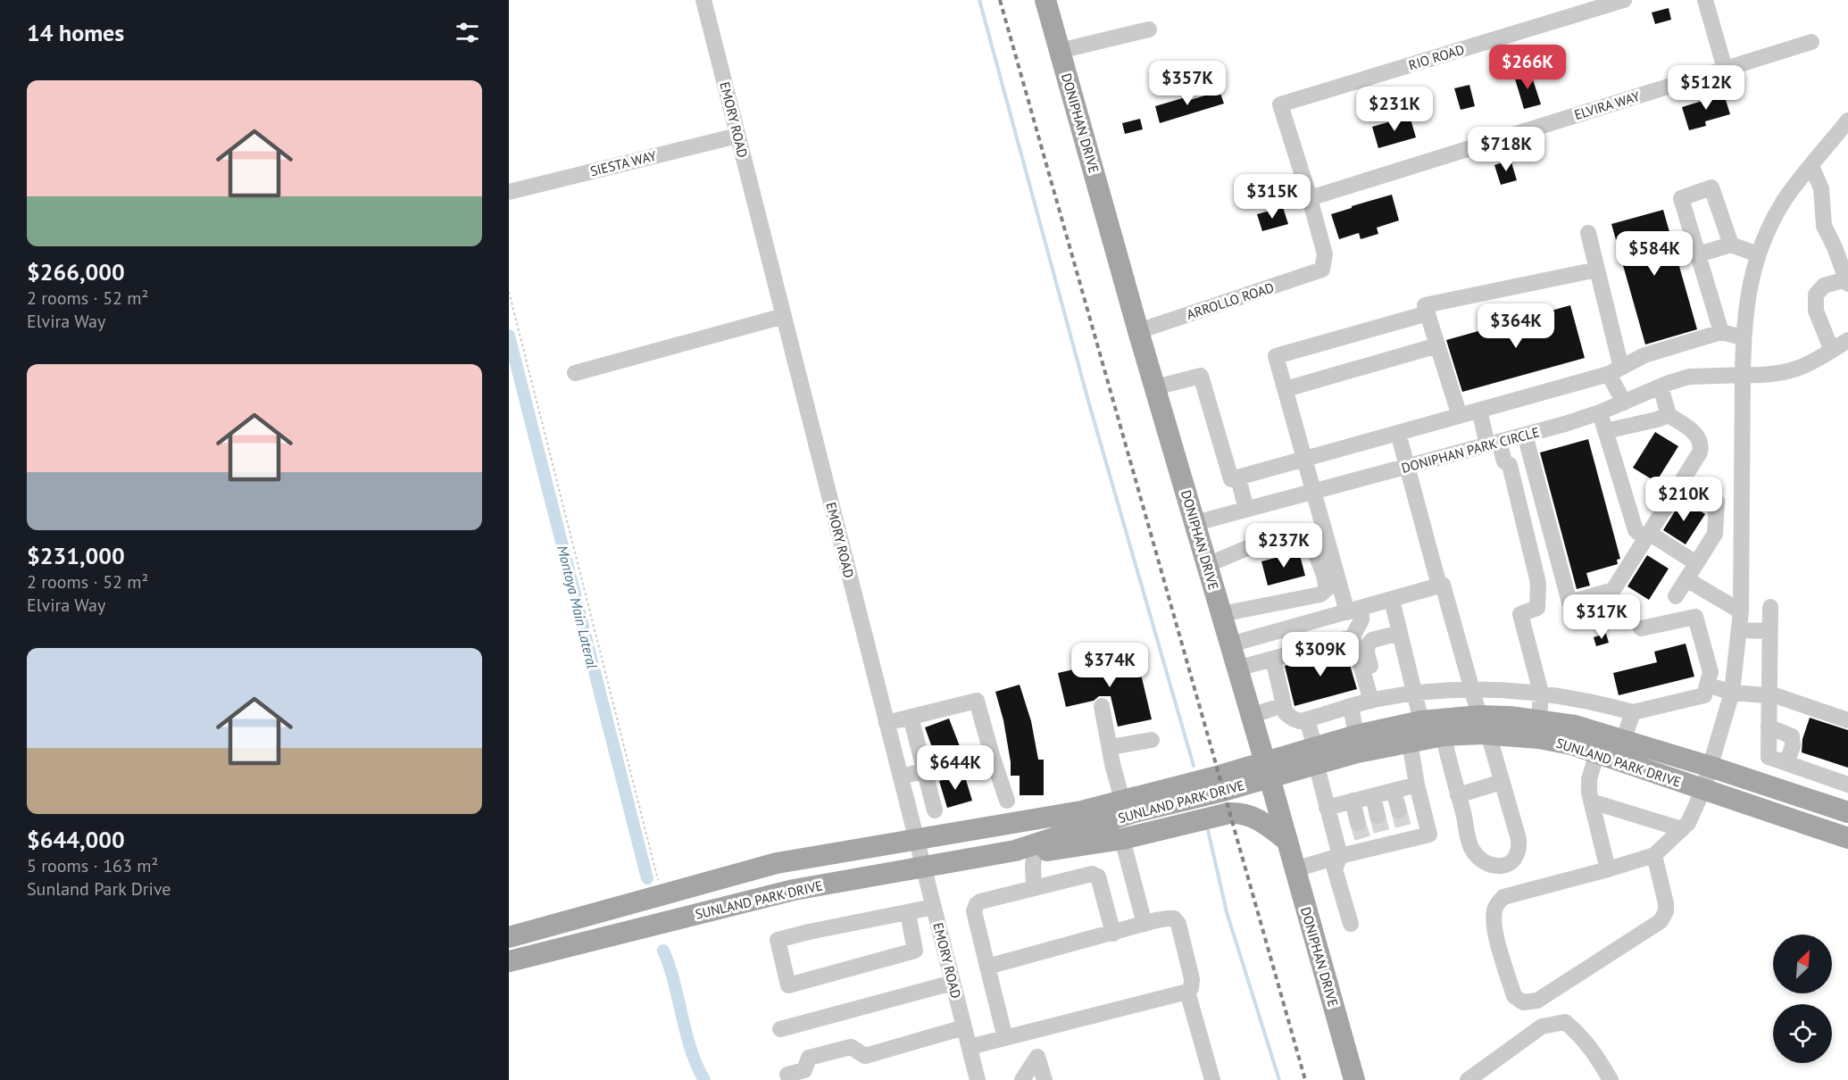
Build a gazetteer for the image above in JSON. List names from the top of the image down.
{
  "streets": {
    "main road": ["DONIPHAN DRIVE", "SUNLAND PARK DRIVE"],
    "street": [
      "RIO ROAD",
      "ELVIRA WAY",
      "EMORY ROAD",
      "SIESTA WAY",
      "ARROLLO ROAD",
      "DONIPHAN PARK CIRCLE"
    ]
  },
  "crossings": [
    ["RIO ROAD", "ELVIRA WAY"],
    ["RIO ROAD", "ARROLLO ROAD"],
    ["ELVIRA WAY", "ARROLLO ROAD"],
    ["EMORY ROAD", "SIESTA WAY"],
    ["EMORY ROAD", "SUNLAND PARK DRIVE"],
    ["DONIPHAN DRIVE", "ARROLLO ROAD"],
    ["DONIPHAN DRIVE", "DONIPHAN PARK CIRCLE"],
    ["DONIPHAN DRIVE", "SUNLAND PARK DRIVE"]
  ],
  "water": ["Montoya Main Lateral"],
  "north": "top right",
  "page": {
    "heading": "14 homes",
    "price": [
      "$266K",
      "$357K",
      "$512K",
      "$231K",
      "$718K",
      "$315K",
      "$584K",
      "$364K",
      "$210K",
      "$237K",
      "$317K",
      "$309K",
      "$374K",
      "$644K"
    ],
    "list": [
      {
        "name": "$266,000",
        "note": "2 rooms · 52 m² · Elvira Way"
      },
      {
        "name": "$231,000",
        "note": "2 rooms · 52 m² · Elvira Way"
      },
      {
        "name": "$644,000",
        "note": "5 rooms · 163 m² · Sunland Park Drive"
      }
    ]
  }
}
